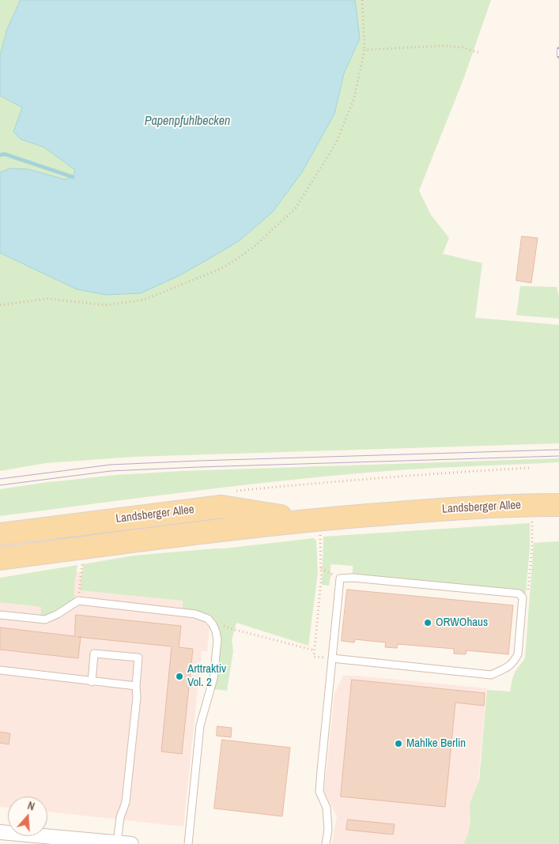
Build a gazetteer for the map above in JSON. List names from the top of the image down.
{
  "streets": {
    "main road": ["Landsberger Allee"]
  },
  "water": ["Papenpfuhlbecken"],
  "places": ["ORWOhaus", "Arttraktiv Vol. 2", "Mahlke Berlin"],
  "north": "top"
}
